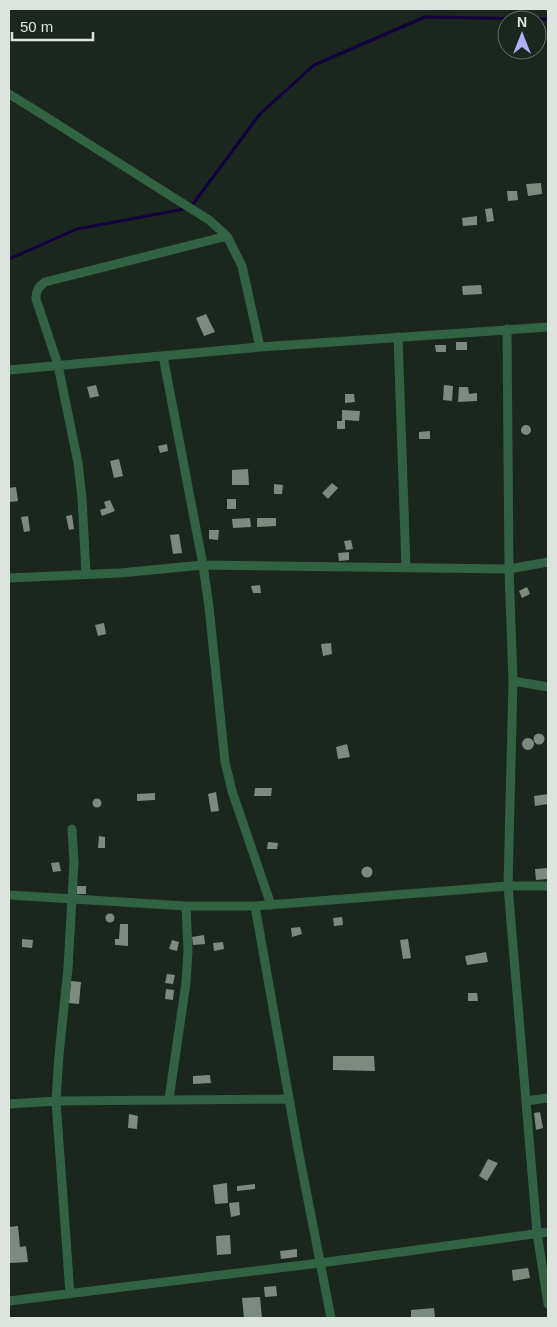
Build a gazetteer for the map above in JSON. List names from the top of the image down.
{
  "scale_bar": "50 m",
  "north": "top"
}
